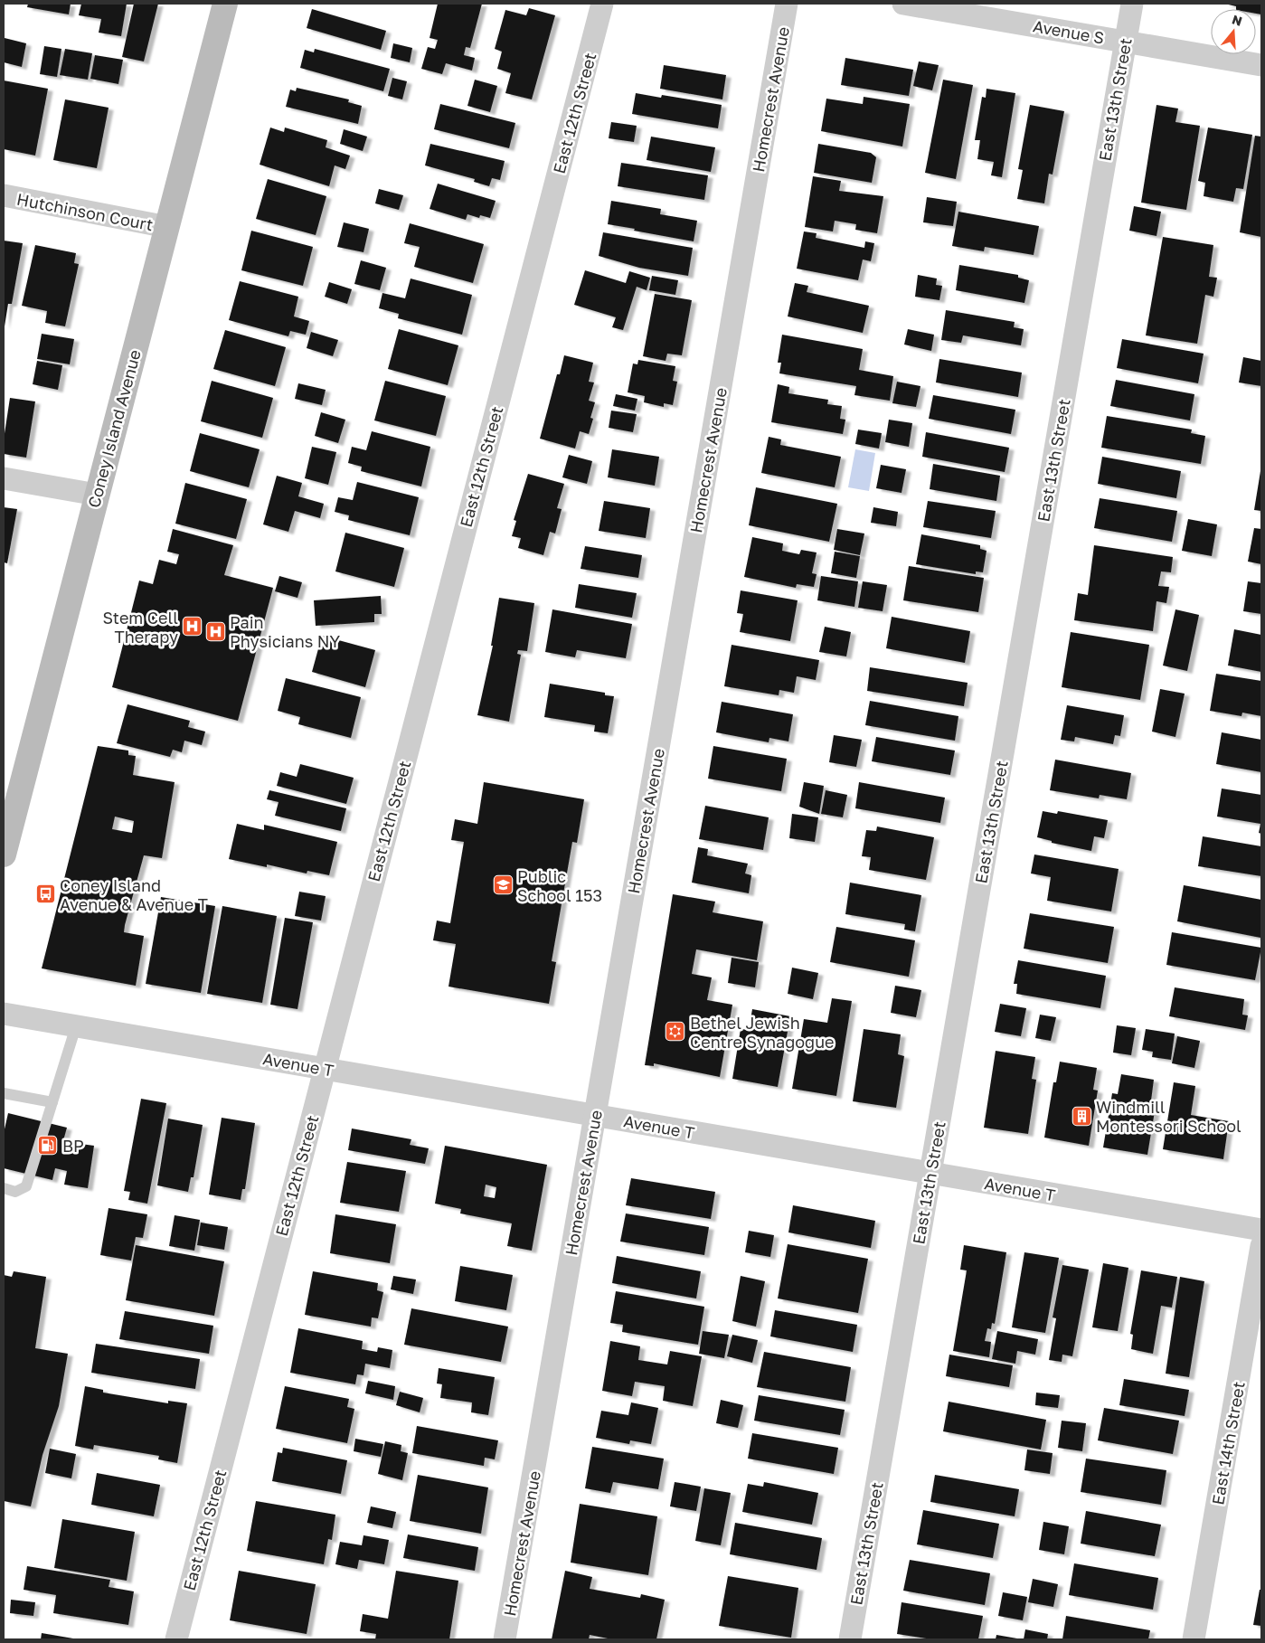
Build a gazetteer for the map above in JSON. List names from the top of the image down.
{
  "streets": {
    "main road": ["Coney Island Avenue"],
    "street": [
      "Avenue S",
      "Homecrest Avenue",
      "East 13th Street",
      "East 12th Street",
      "Hutchinson Court",
      "Avenue T",
      "East 14th Street"
    ]
  },
  "crossings": [
    ["Avenue S", "East 13th Street"],
    ["Homecrest Avenue", "Avenue T"],
    ["East 13th Street", "Avenue T"],
    ["East 12th Street", "Avenue T"],
    ["Hutchinson Court", "Coney Island Avenue"]
  ],
  "places": {
    "hospital": ["Stem Cell Therapy", "Pain Physicians NY"],
    "school or university": ["Public School 153"],
    "bus stop": ["Coney Island Avenue & Avenue T"],
    "synagogue": ["Bethel Jewish Centre Synagogue"],
    "building": ["Windmill Montessori School"],
    "fuel station": ["BP"]
  },
  "north": "top"
}
